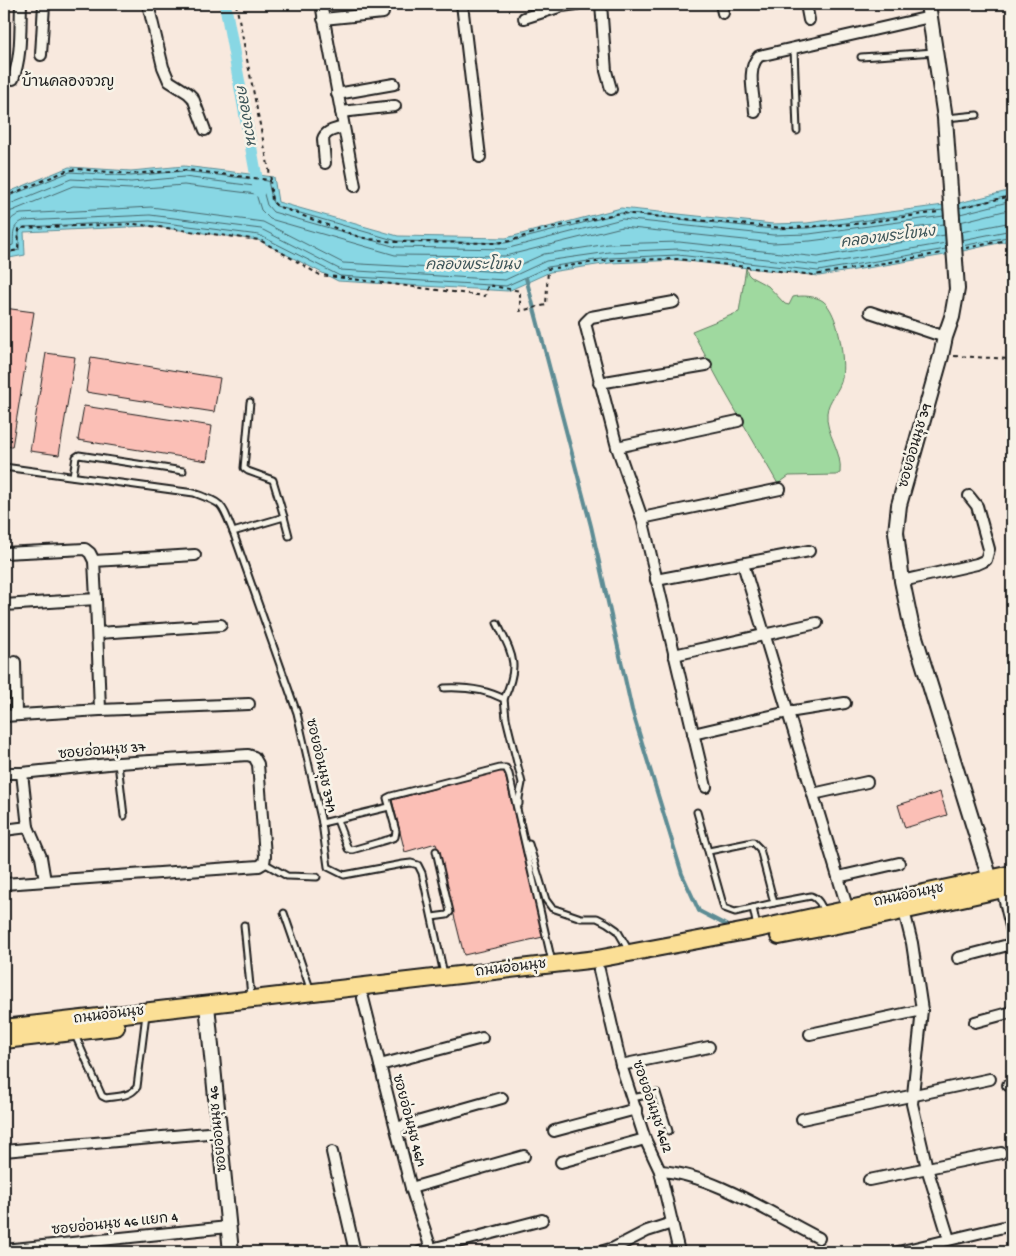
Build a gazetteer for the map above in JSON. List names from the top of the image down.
{
  "streets": {
    "main road": ["ถนนอ่อนนุช"],
    "street": [
      "ซอยอ่อนนุช 39",
      "ซอยอ่อนนุช 37",
      "ซอยอ่อนนุช 46/2",
      "ซอยอ่อนนุช 46/1",
      "ซอยอ่อนนุช 46",
      "ซอยอ่อนนุช 46 แยก 4"
    ],
    "lane": ["ซอยอ่อนนุช 37/1"]
  },
  "crossings": [
    ["ซอยอ่อนนุช 39", "ถนนอ่อนนุช"],
    ["ซอยอ่อนนุช 37/1", "ถนนอ่อนนุช"],
    ["ถนนอ่อนนุช", "ซอยอ่อนนุช 46/2"],
    ["ถนนอ่อนนุช", "ซอยอ่อนนุช 46/1"],
    ["ถนนอ่อนนุช", "ซอยอ่อนนุช 46"],
    ["ซอยอ่อนนุช 46", "ซอยอ่อนนุช 46 แยก 4"]
  ],
  "districts": ["บ้านคลองจวญ"],
  "water": ["คลองจวน", "คลองพระโขนง"]
}
